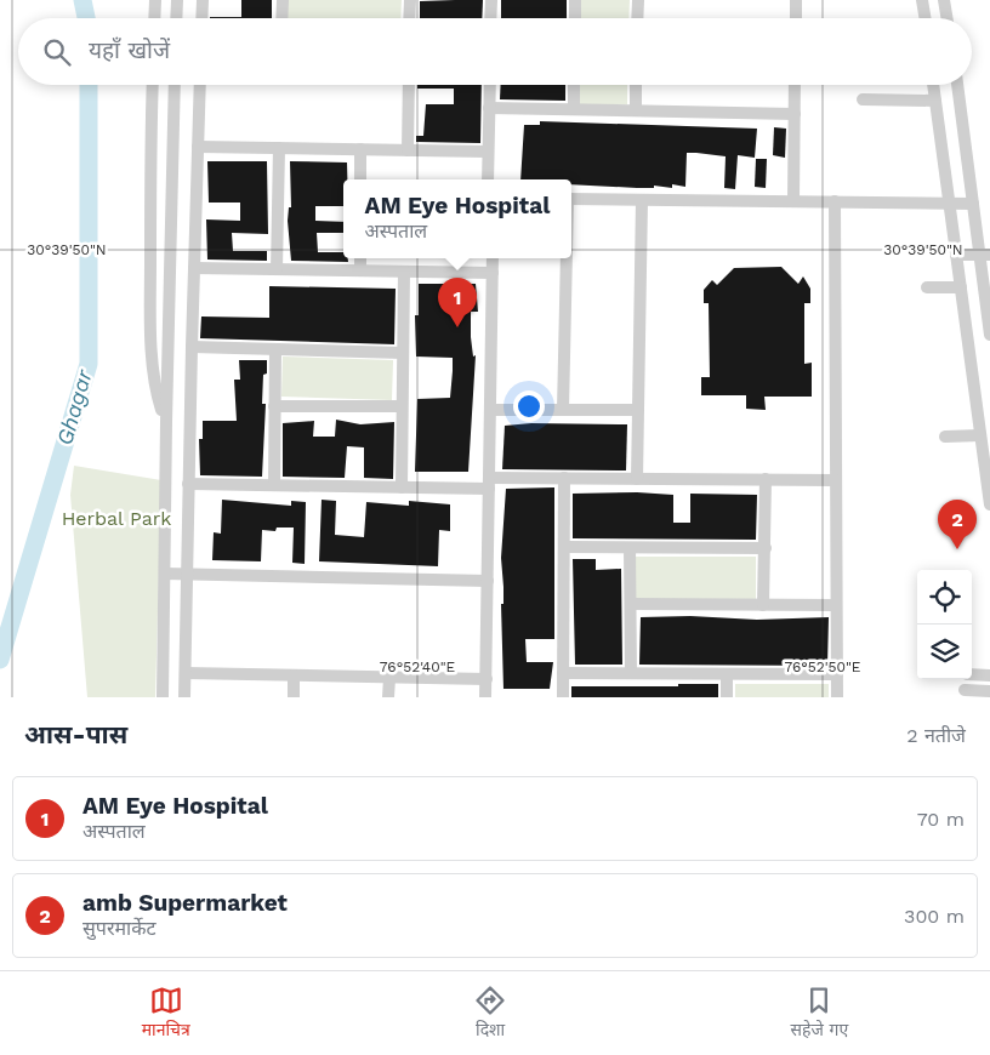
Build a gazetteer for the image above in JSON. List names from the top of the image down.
{
  "water": ["Ghagar"],
  "parks": ["Herbal Park"],
  "page": {
    "search": "यहाँ खोजें",
    "popup": ["AM Eye Hospital", "अस्पताल"],
    "pins": ["1", "2"],
    "heading": ["आस-पास", "2 नतीजे"],
    "list": [
      {
        "mark": "1",
        "name": "AM Eye Hospital",
        "note": "अस्पताल",
        "value": "70 m"
      },
      {
        "mark": "2",
        "name": "amb Supermarket",
        "note": "सुपरमार्केट",
        "value": "300 m"
      }
    ],
    "nav": ["मानचित्र", "दिशा", "सहेजे गए"]
  },
  "coordinates": ["30°39'50\"N", "76°52'40\"E", "76°52'50\"E"]
}
